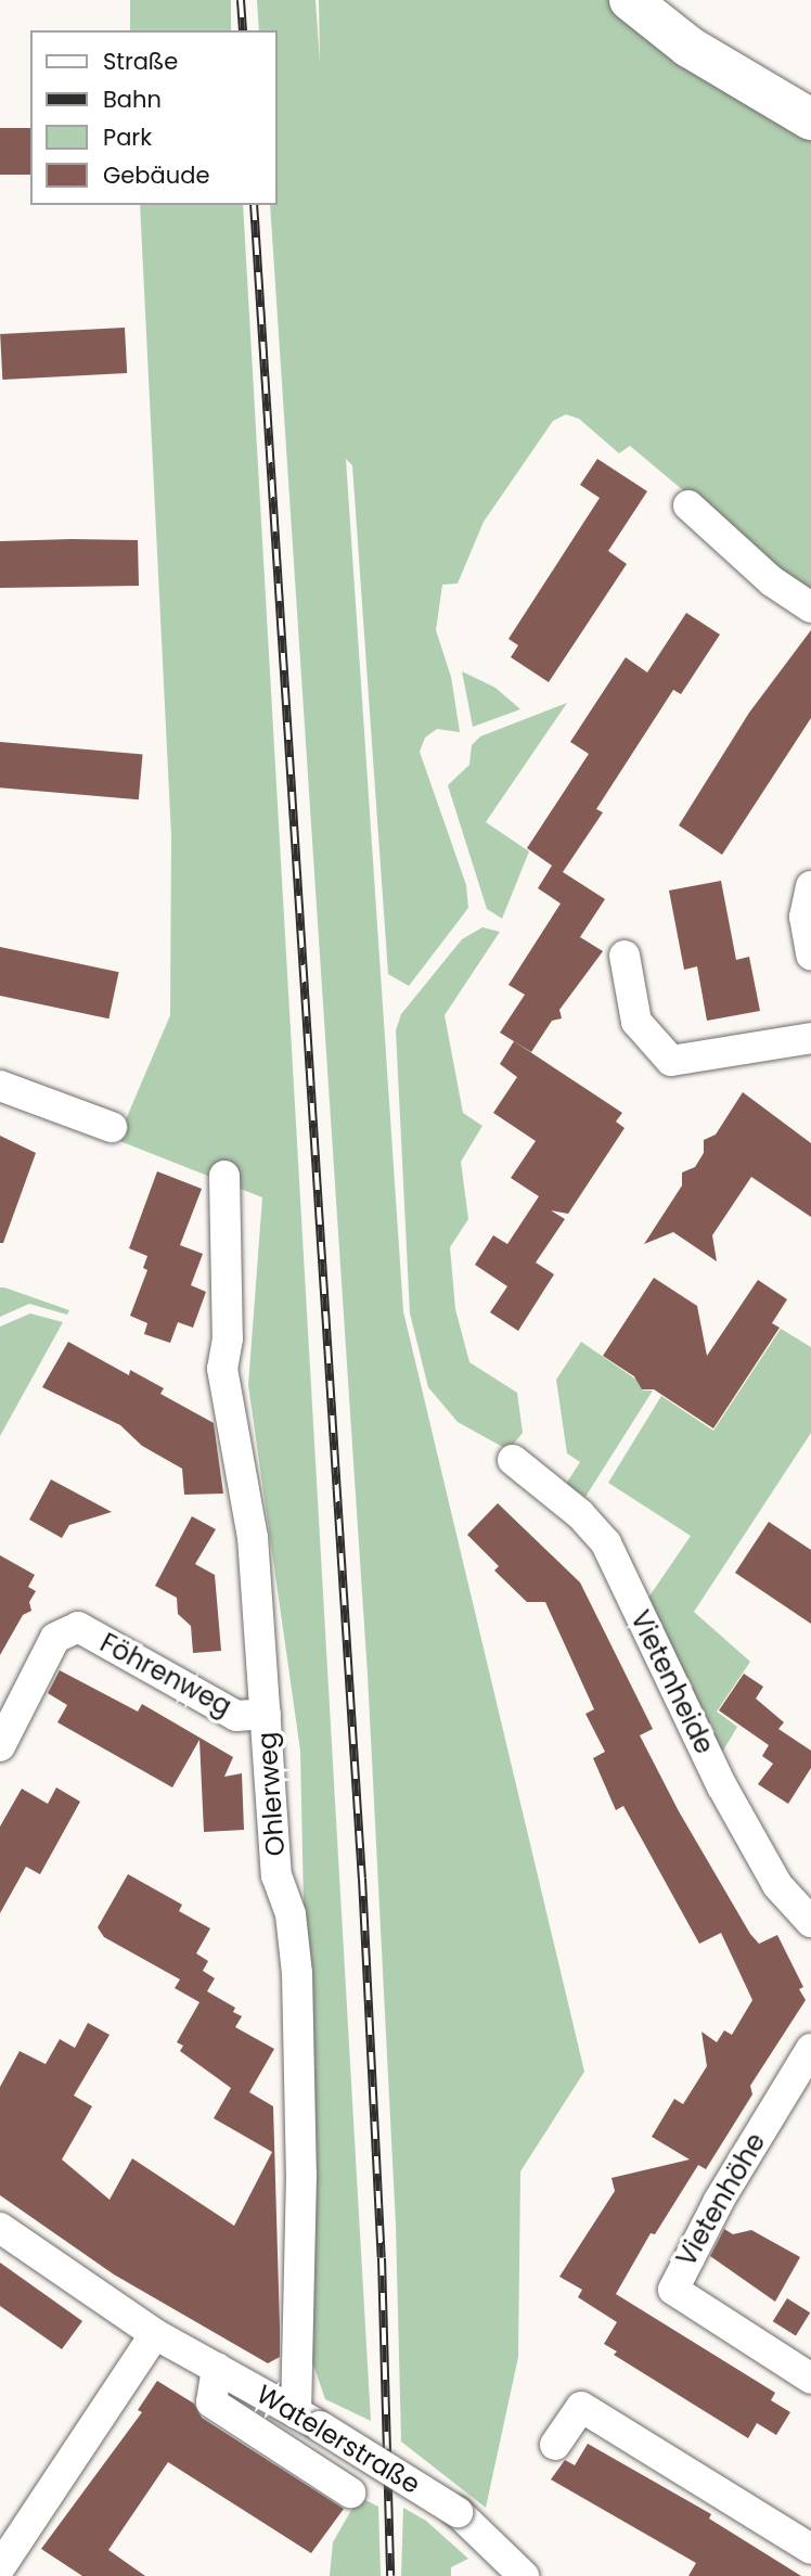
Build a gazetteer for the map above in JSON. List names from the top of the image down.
{
  "streets": {
    "street": [
      "Föhrenweg",
      "Vietenheide",
      "Ohlerweg",
      "Vietenhöhe",
      "Watelerstraße"
    ]
  },
  "crossings": [
    ["Föhrenweg", "Ohlerweg"],
    ["Ohlerweg", "Watelerstraße"]
  ],
  "legend": [
    "Straße",
    "Bahn",
    "Park",
    "Gebäude"
  ]
}
